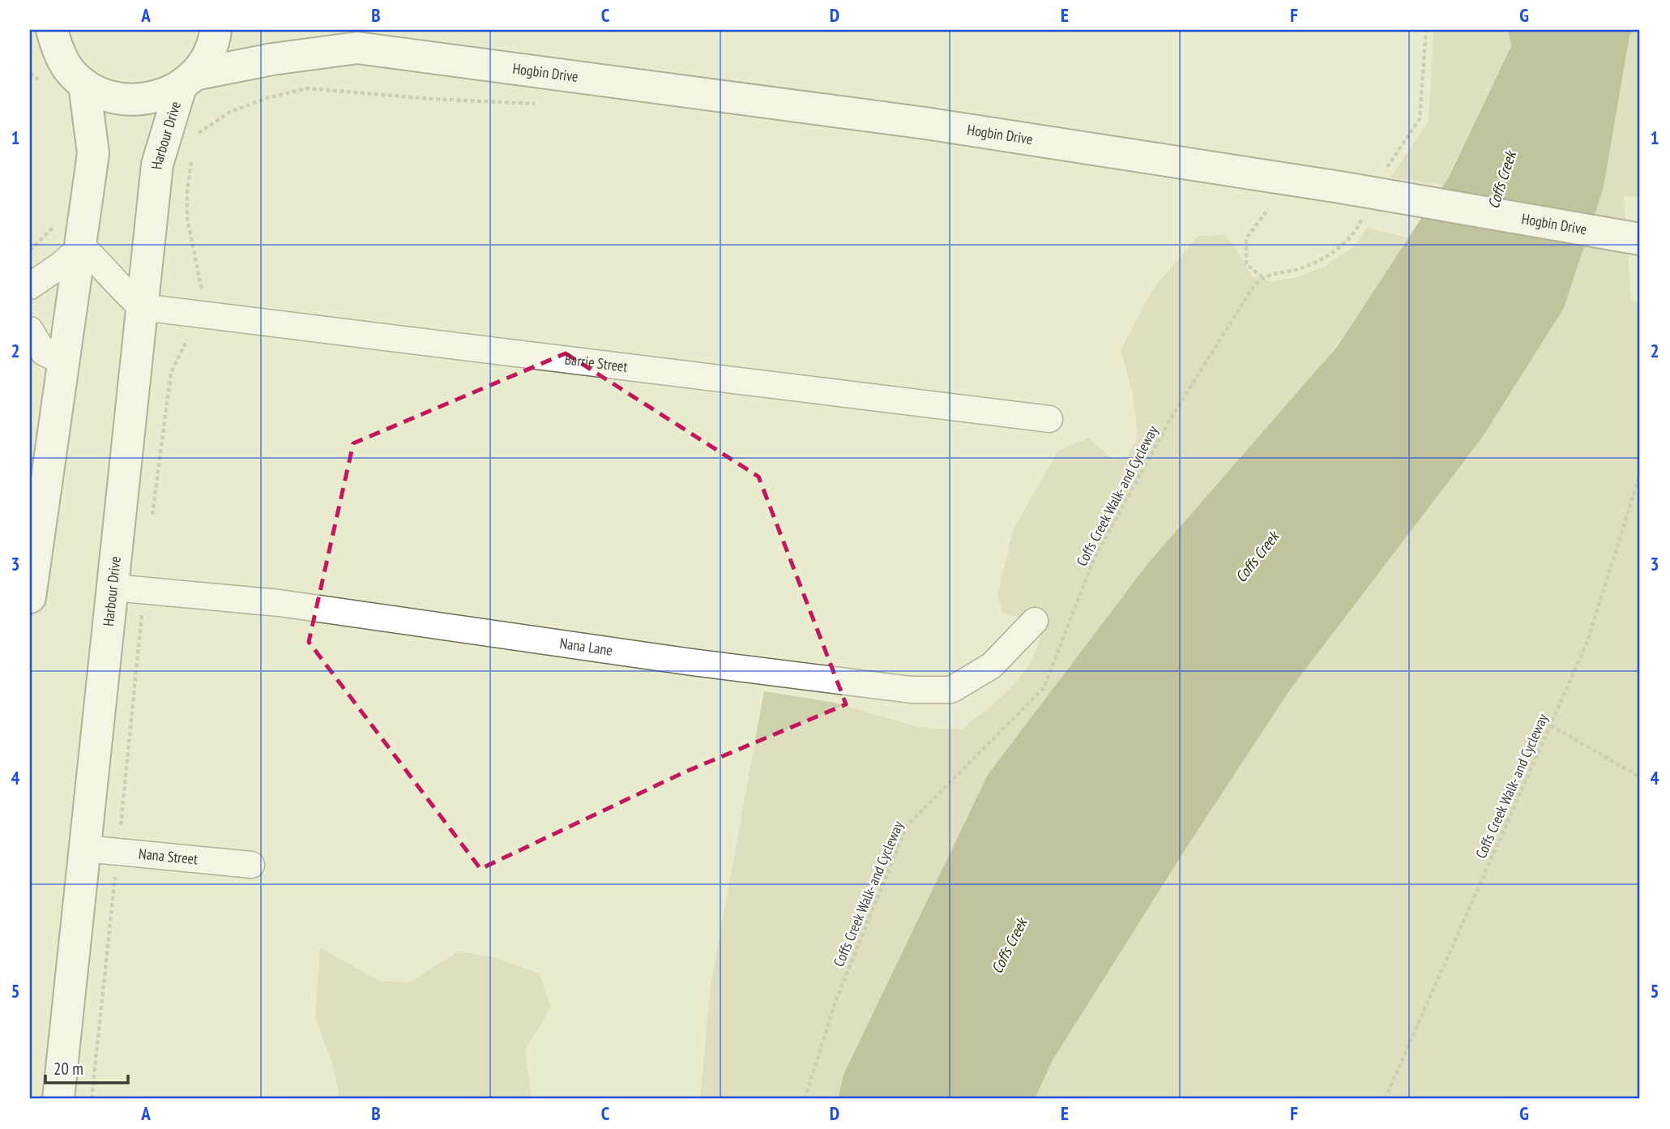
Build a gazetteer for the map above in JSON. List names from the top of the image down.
{
  "streets": {
    "main road": ["Hogbin Drive", "Harbour Drive"],
    "street": ["Barrie Street", "Nana Lane", "Nana Street"],
    "path": ["Coffs Creek Walk- and Cycleway"]
  },
  "crossings": [
    ["Hogbin Drive", "Harbour Drive"],
    ["Harbour Drive", "Barrie Street"],
    ["Harbour Drive", "Nana Lane"],
    ["Harbour Drive", "Nana Street"]
  ],
  "water": ["Coffs Creek"],
  "scale_bar": "20 m",
  "grid": {
    "columns": [
      "A",
      "B",
      "C",
      "D",
      "E",
      "F",
      "G"
    ],
    "rows": [
      "1",
      "2",
      "3",
      "4",
      "5"
    ]
  }
}
